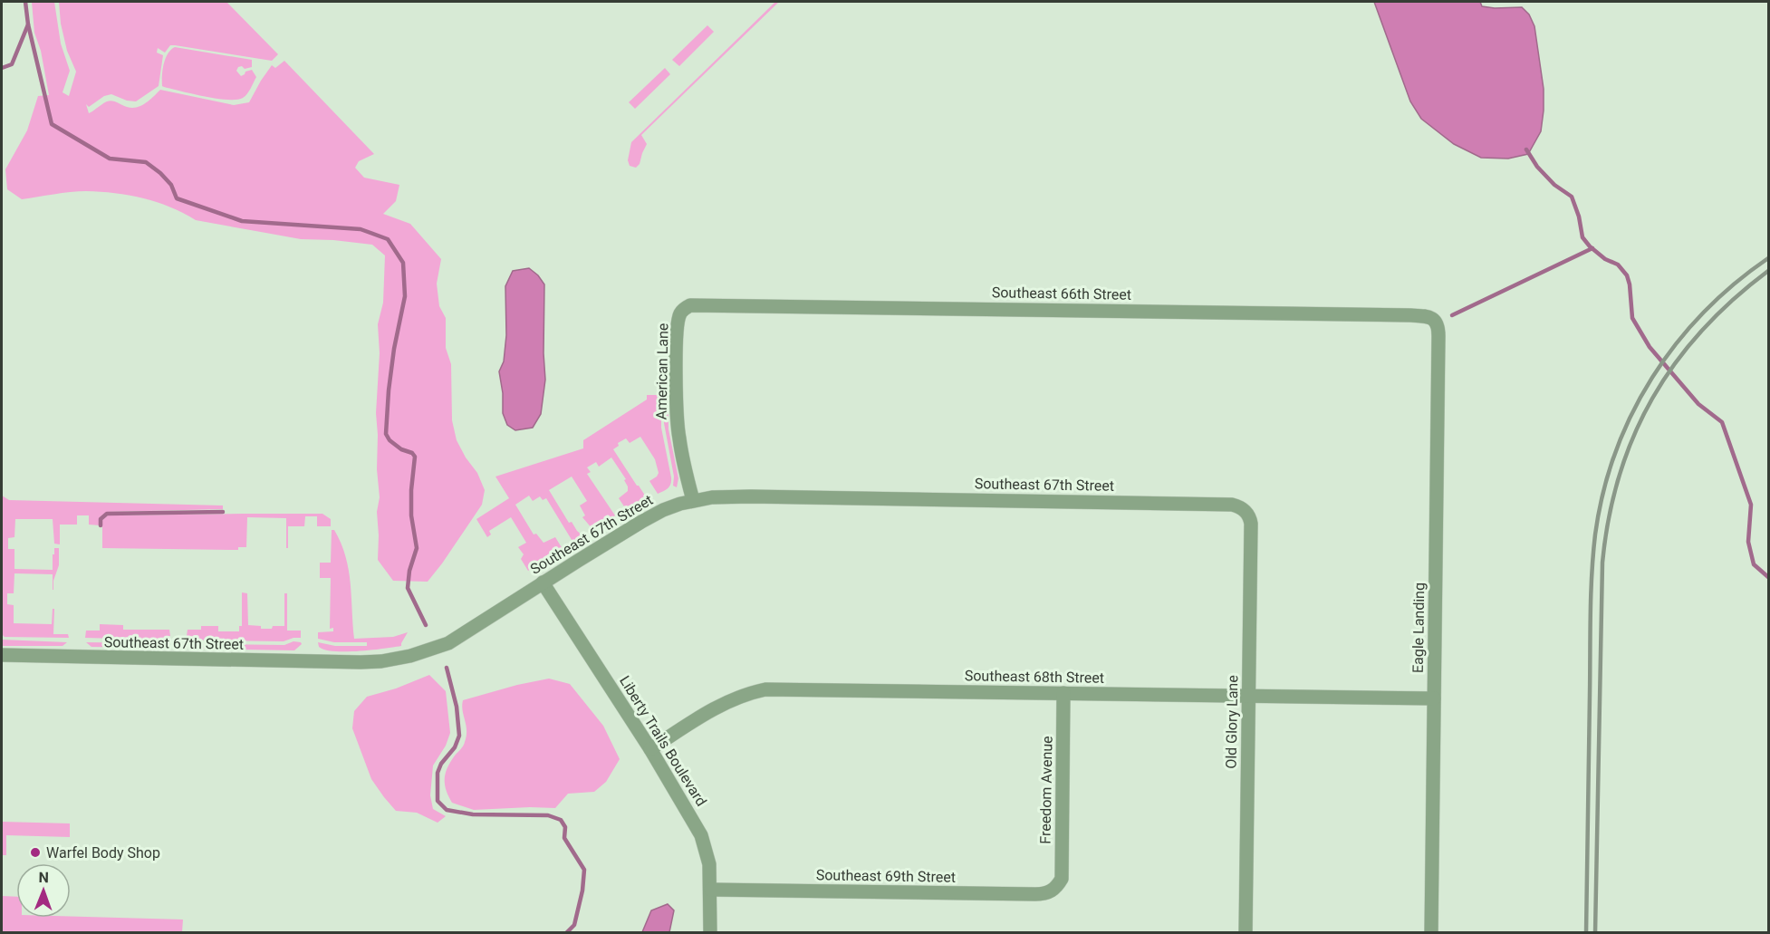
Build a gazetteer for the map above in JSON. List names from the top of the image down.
{
  "streets": {
    "street": [
      "Southeast 66th Street",
      "American Lane",
      "Southeast 67th Street",
      "Eagle Landing",
      "Southeast 68th Street",
      "Old Glory Lane",
      "Liberty Trails Boulevard",
      "Freedom Avenue",
      "Southeast 69th Street"
    ]
  },
  "crossings": [
    ["Southeast 66th Street", "American Lane"],
    ["Southeast 66th Street", "Eagle Landing"],
    ["American Lane", "Southeast 67th Street"],
    ["Southeast 67th Street", "Old Glory Lane"],
    ["Southeast 67th Street", "Liberty Trails Boulevard"],
    ["Eagle Landing", "Southeast 68th Street"],
    ["Southeast 68th Street", "Old Glory Lane"],
    ["Southeast 68th Street", "Liberty Trails Boulevard"],
    ["Southeast 68th Street", "Freedom Avenue"],
    ["Liberty Trails Boulevard", "Southeast 69th Street"],
    ["Freedom Avenue", "Southeast 69th Street"]
  ],
  "places": ["Warfel Body Shop"],
  "north": "top"
}
